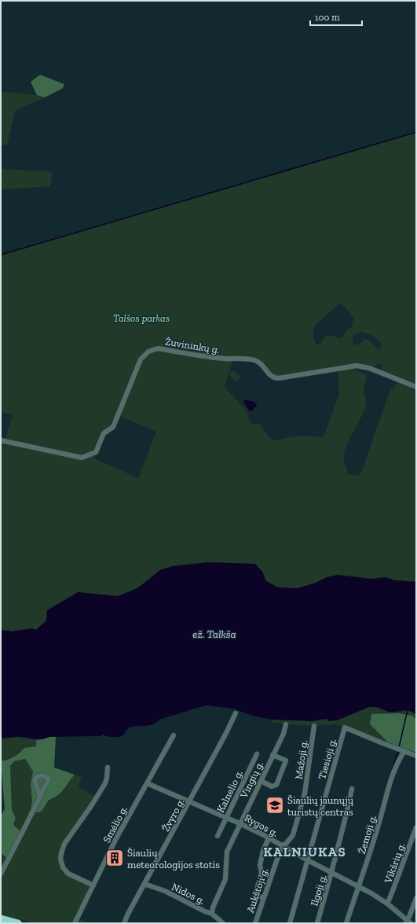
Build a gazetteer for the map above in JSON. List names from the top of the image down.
{
  "streets": {
    "street": [
      "Žuvininkų g.",
      "Tiesioji g.",
      "Mažoji g.",
      "Vingių g.",
      "Kalnelio g.",
      "Žvyro g.",
      "Smėlio g.",
      "Rygos g.",
      "Žemoji g.",
      "Vikšrių g.",
      "Aukštoji g.",
      "Ilgoji g.",
      "Nidos g."
    ]
  },
  "crossings": [
    ["Tiesioji g.", "Rygos g."],
    ["Tiesioji g.", "Žemoji g."],
    ["Mažoji g.", "Rygos g."],
    ["Mažoji g.", "Aukštoji g."],
    ["Vingių g.", "Rygos g."],
    ["Vingių g.", "Nidos g."],
    ["Kalnelio g.", "Rygos g."],
    ["Žvyro g.", "Rygos g."],
    ["Žvyro g.", "Nidos g."],
    ["Smėlio g.", "Rygos g."],
    ["Rygos g.", "Žemoji g."],
    ["Rygos g.", "Vikšrių g."],
    ["Rygos g.", "Aukštoji g."],
    ["Rygos g.", "Ilgoji g."]
  ],
  "districts": ["KALNIUKAS"],
  "water": ["ež. Talkša"],
  "parks": ["Talšos parkas"],
  "places": {
    "school or university": ["Šiaulių jaunųjų turistų centras"],
    "building": ["Šiaulių meteorologijos stotis"]
  },
  "scale_bar": "100 m"
}
